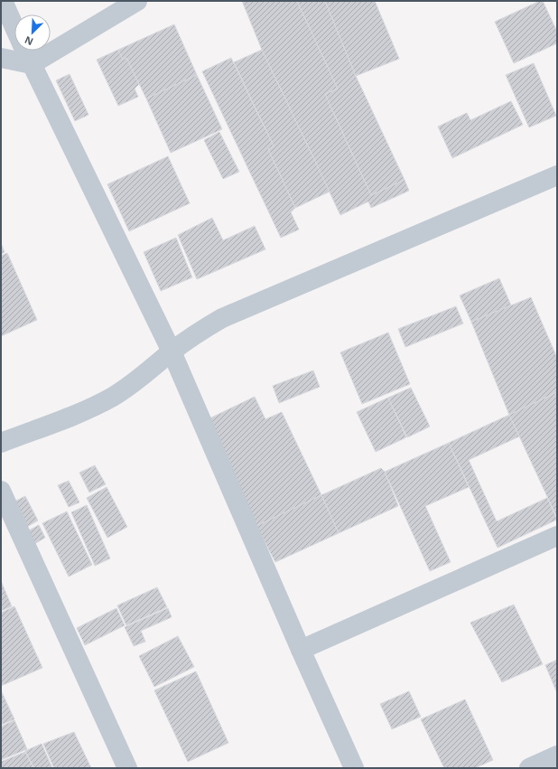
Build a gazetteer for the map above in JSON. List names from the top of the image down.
{
  "north": "bottom left"
}
